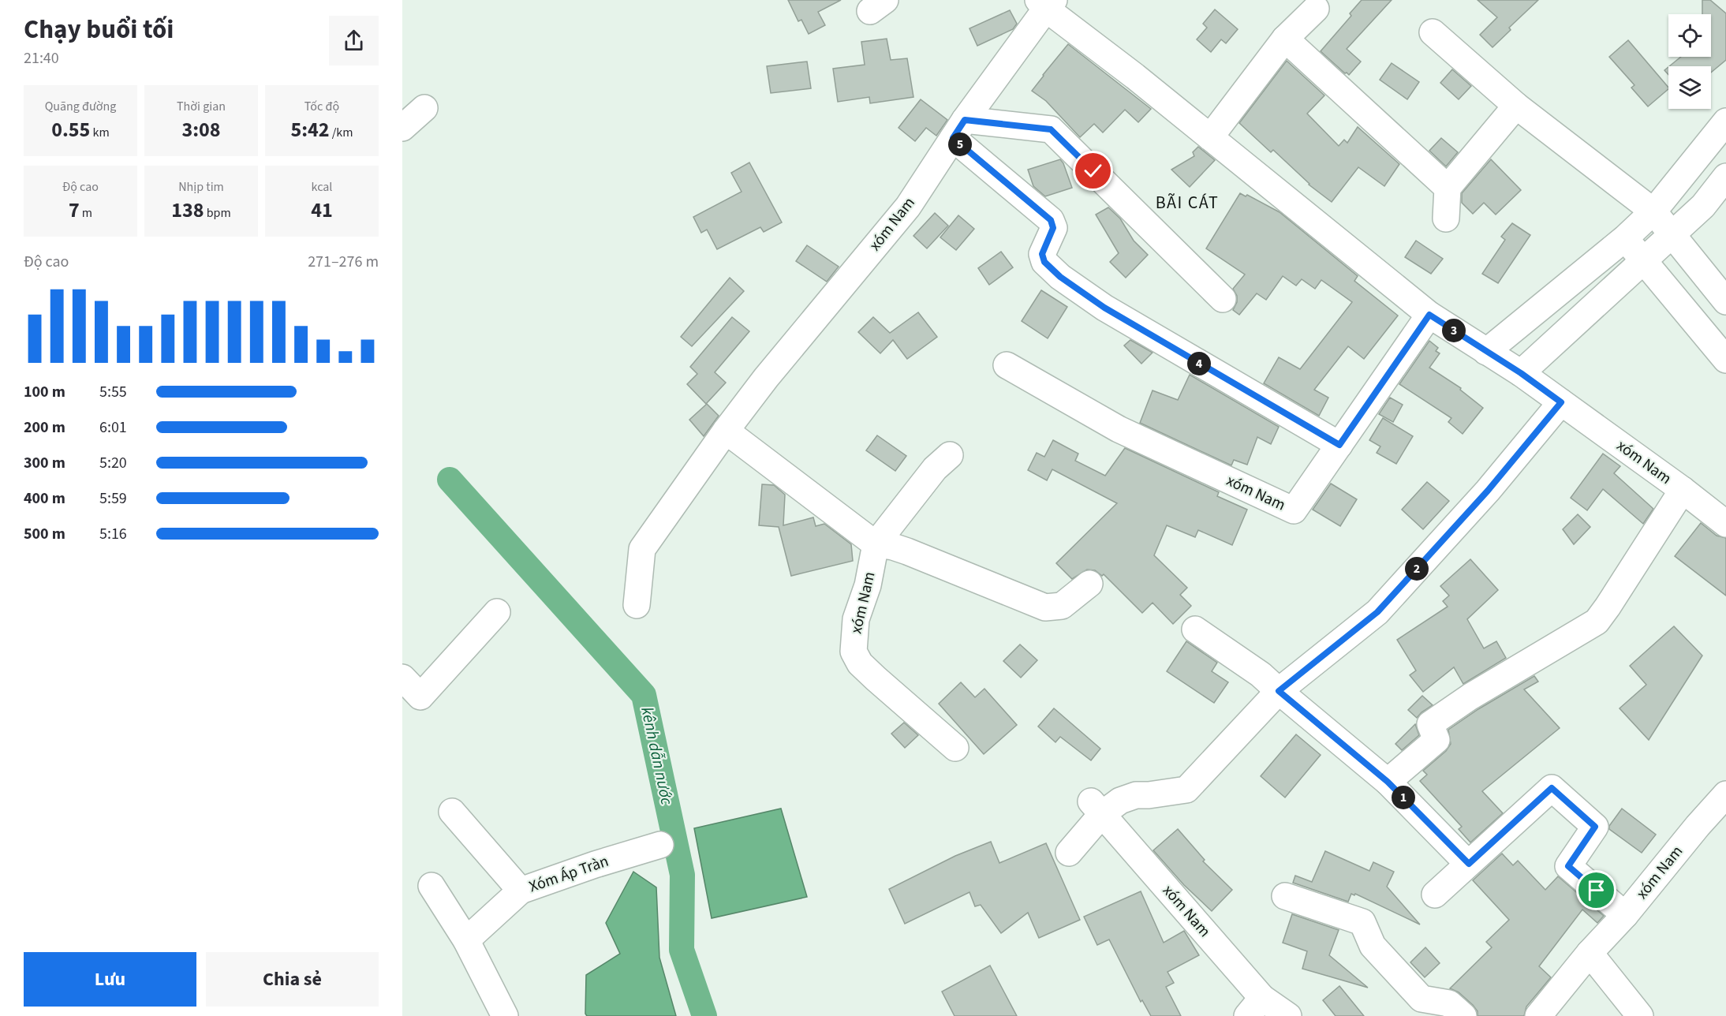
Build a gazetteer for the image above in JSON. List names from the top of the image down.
{
  "streets": {
    "street": ["xóm Nam", "Xóm Áp Tràn"]
  },
  "districts": ["BÃI CÁT"],
  "water": ["kênh dẫn nước"],
  "page": {
    "heading": ["Chạy buổi tối", "21:40"],
    "stats": [
      ["Quãng đường", "0.55 km"],
      ["Thời gian", "3:08"],
      ["Tốc độ", "5:42 /km"],
      ["Độ cao", "7 m"],
      ["Nhịp tim", "138 bpm"],
      ["kcal", "41"]
    ],
    "pins": [
      "5",
      "3",
      "4",
      "2",
      "1"
    ],
    "chart": ["Độ cao", "271–276 m"],
    "list": [
      {
        "name": "100 m",
        "note": "5:55"
      },
      {
        "name": "200 m",
        "note": "6:01"
      },
      {
        "name": "300 m",
        "note": "5:20"
      },
      {
        "name": "400 m",
        "note": "5:59"
      },
      {
        "name": "500 m",
        "note": "5:16"
      }
    ],
    "buttons": ["Lưu", "Chia sẻ"]
  }
}
